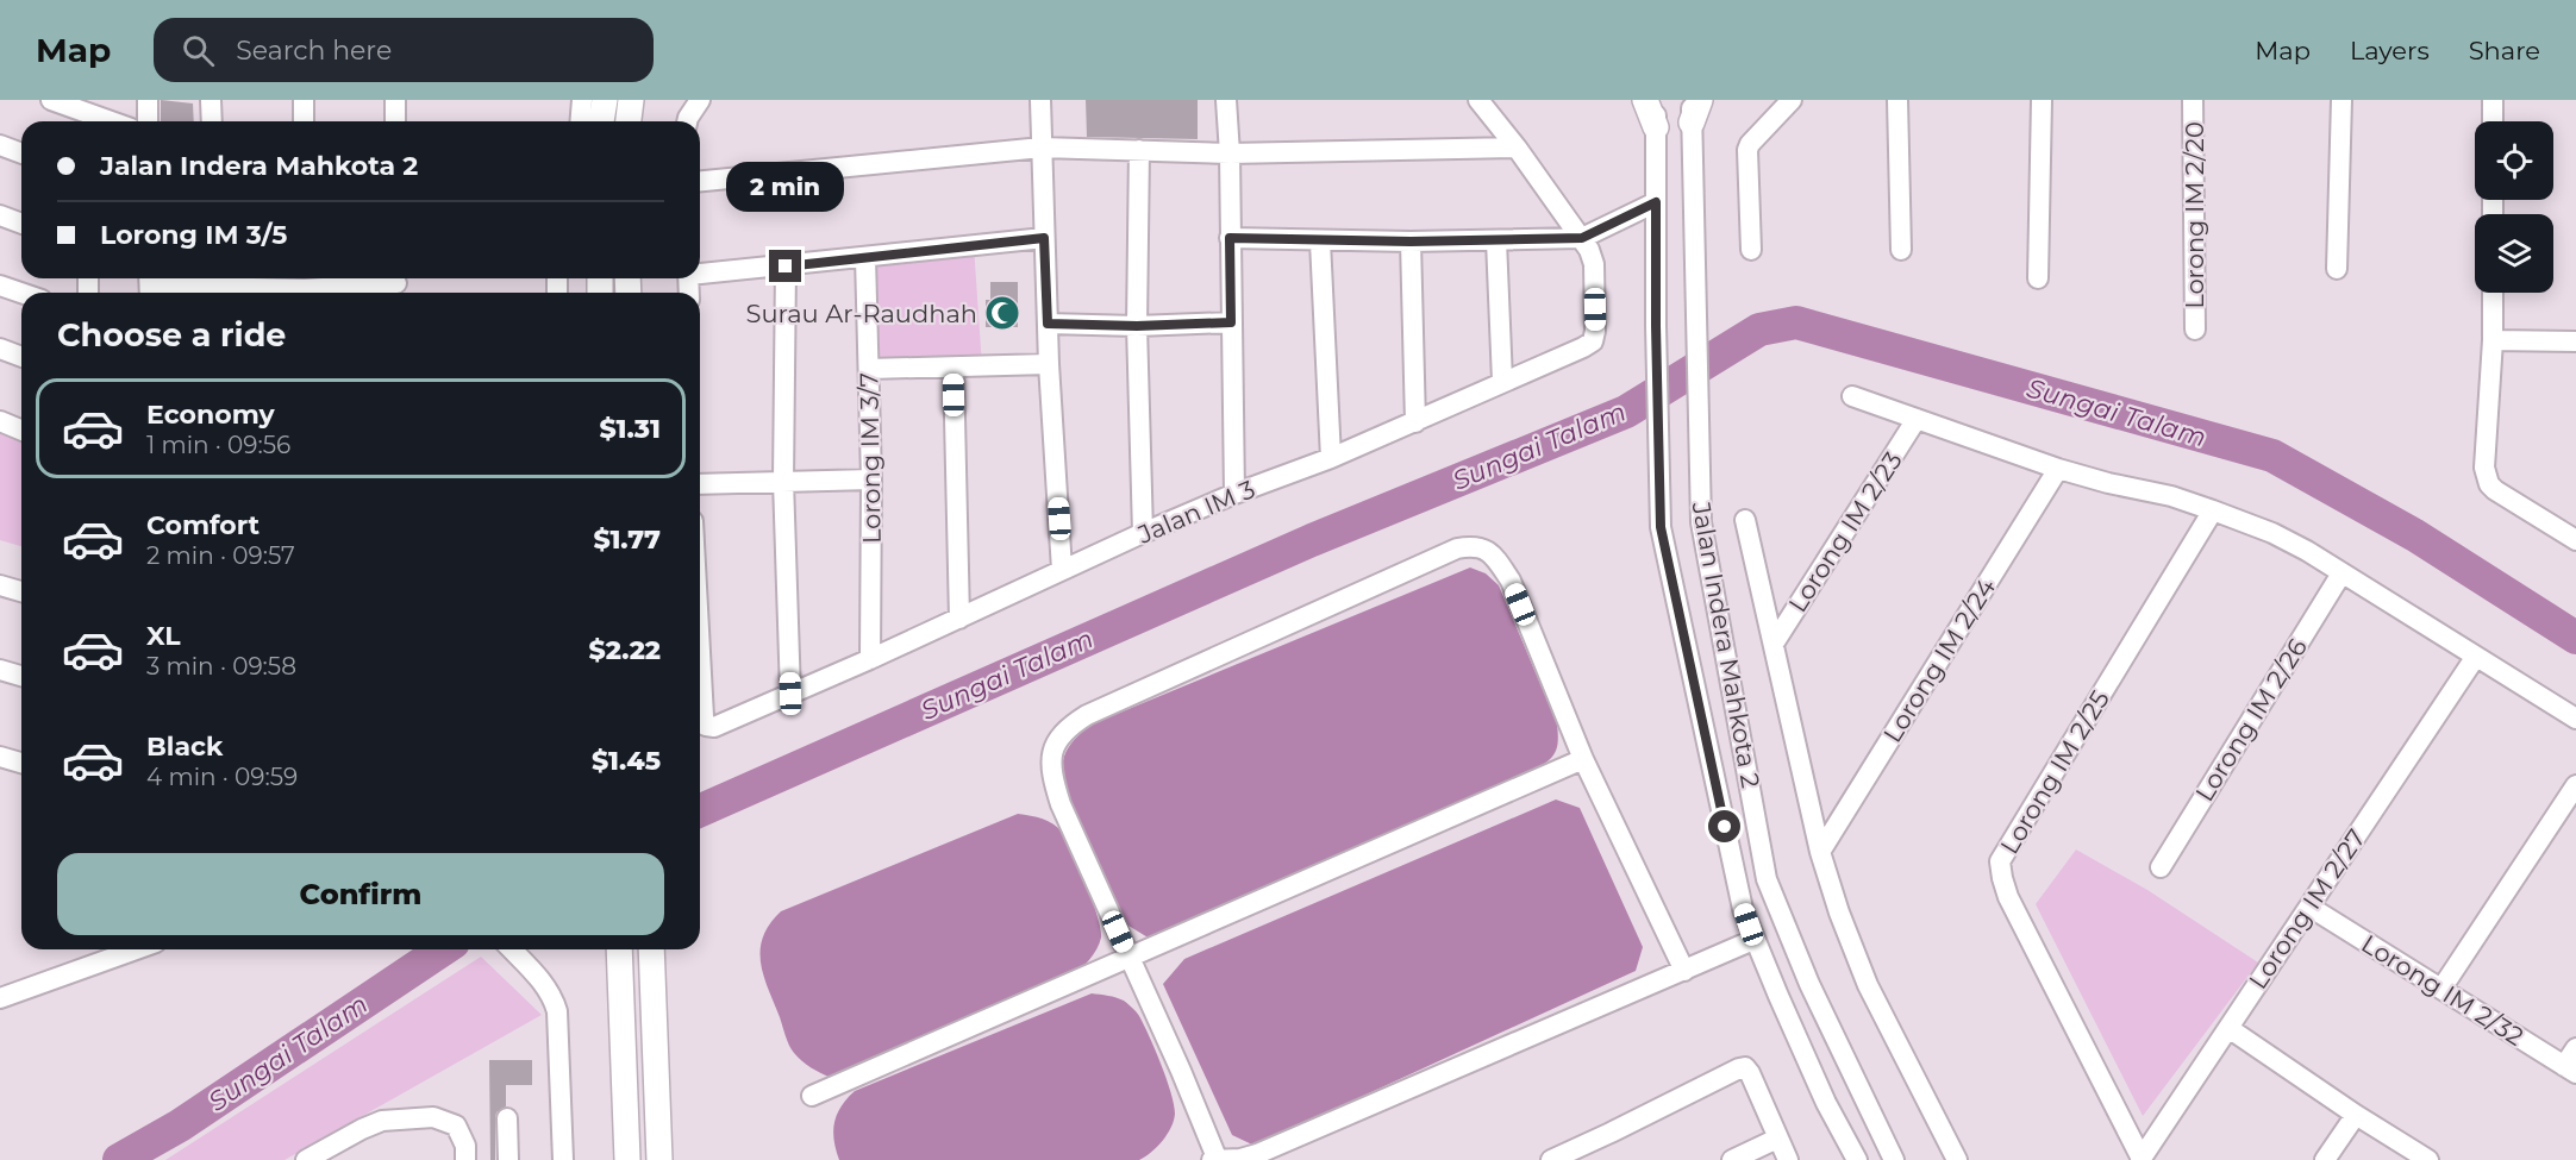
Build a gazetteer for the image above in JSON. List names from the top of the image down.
{
  "streets": {
    "street": [
      "Lorong IM 2/20",
      "Lorong IM 3/7",
      "Jalan IM 3",
      "Lorong IM 2/23",
      "Jalan Indera Mahkota 2",
      "Lorong IM 2/24",
      "Lorong IM 2/26",
      "Lorong IM 2/25",
      "Lorong IM 2/27",
      "Lorong IM 2/32"
    ]
  },
  "crossings": [
    ["Lorong IM 3/7", "Jalan IM 3"],
    ["Lorong IM 2/25", "Lorong IM 2/27"],
    ["Lorong IM 2/27", "Lorong IM 2/32"]
  ],
  "water": ["Sungai Talam"],
  "places": {
    "mosque": ["Surau Ar-Raudhah"]
  },
  "page": {
    "header": "Map",
    "search": "Search here",
    "nav": ["Map", "Layers", "Share"],
    "banner": ["Jalan Indera Mahkota 2", "Lorong IM 3/5"],
    "bubble": "2 min",
    "heading": "Choose a ride",
    "list": [
      {
        "name": "Economy",
        "note": "1 min · 09:56",
        "value": "$1.31"
      },
      {
        "name": "Comfort",
        "note": "2 min · 09:57",
        "value": "$1.77"
      },
      {
        "name": "XL",
        "note": "3 min · 09:58",
        "value": "$2.22"
      },
      {
        "name": "Black",
        "note": "4 min · 09:59",
        "value": "$1.45"
      }
    ],
    "buttons": "Confirm"
  }
}
